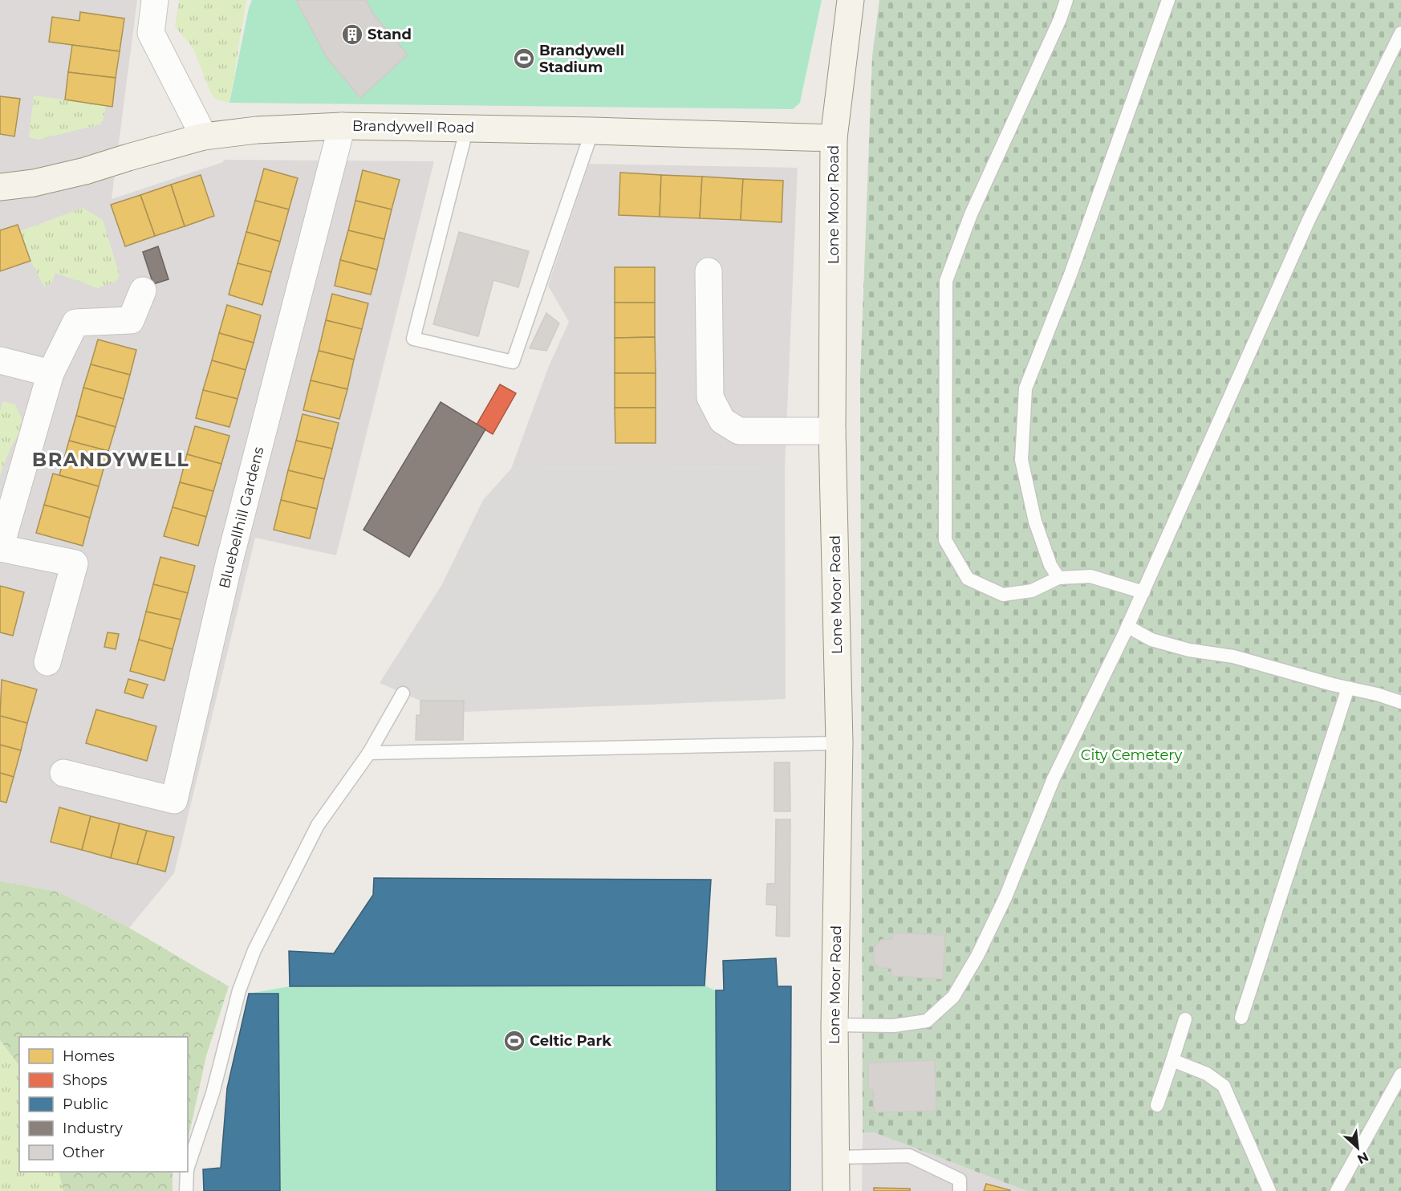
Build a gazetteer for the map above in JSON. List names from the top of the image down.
{
  "streets": {
    "main road": ["Brandywell Road", "Lone Moor Road"],
    "street": ["Bluebellhill Gardens"]
  },
  "crossings": [
    ["Brandywell Road", "Lone Moor Road"],
    ["Brandywell Road", "Bluebellhill Gardens"]
  ],
  "districts": ["BRANDYWELL"],
  "parks": ["City Cemetery"],
  "places": {
    "building": ["Stand"],
    "sports": ["Brandywell Stadium", "Celtic Park"]
  },
  "legend": [
    "Homes",
    "Shops",
    "Public",
    "Industry",
    "Other"
  ],
  "north": "bottom right"
}
